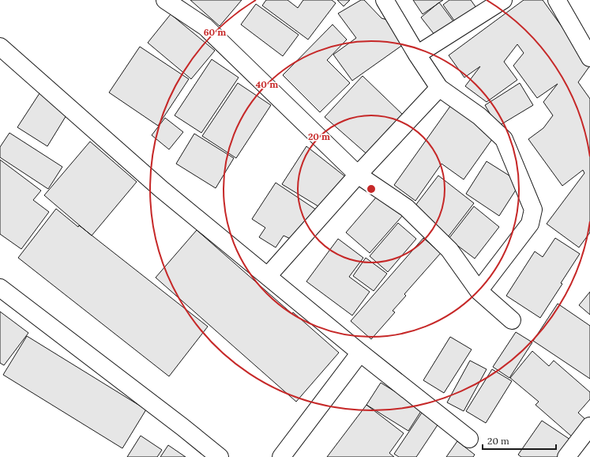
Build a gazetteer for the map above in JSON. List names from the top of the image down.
{
  "scale_bar": "20 m",
  "rings": ["60 m", "40 m", "20 m"]
}
